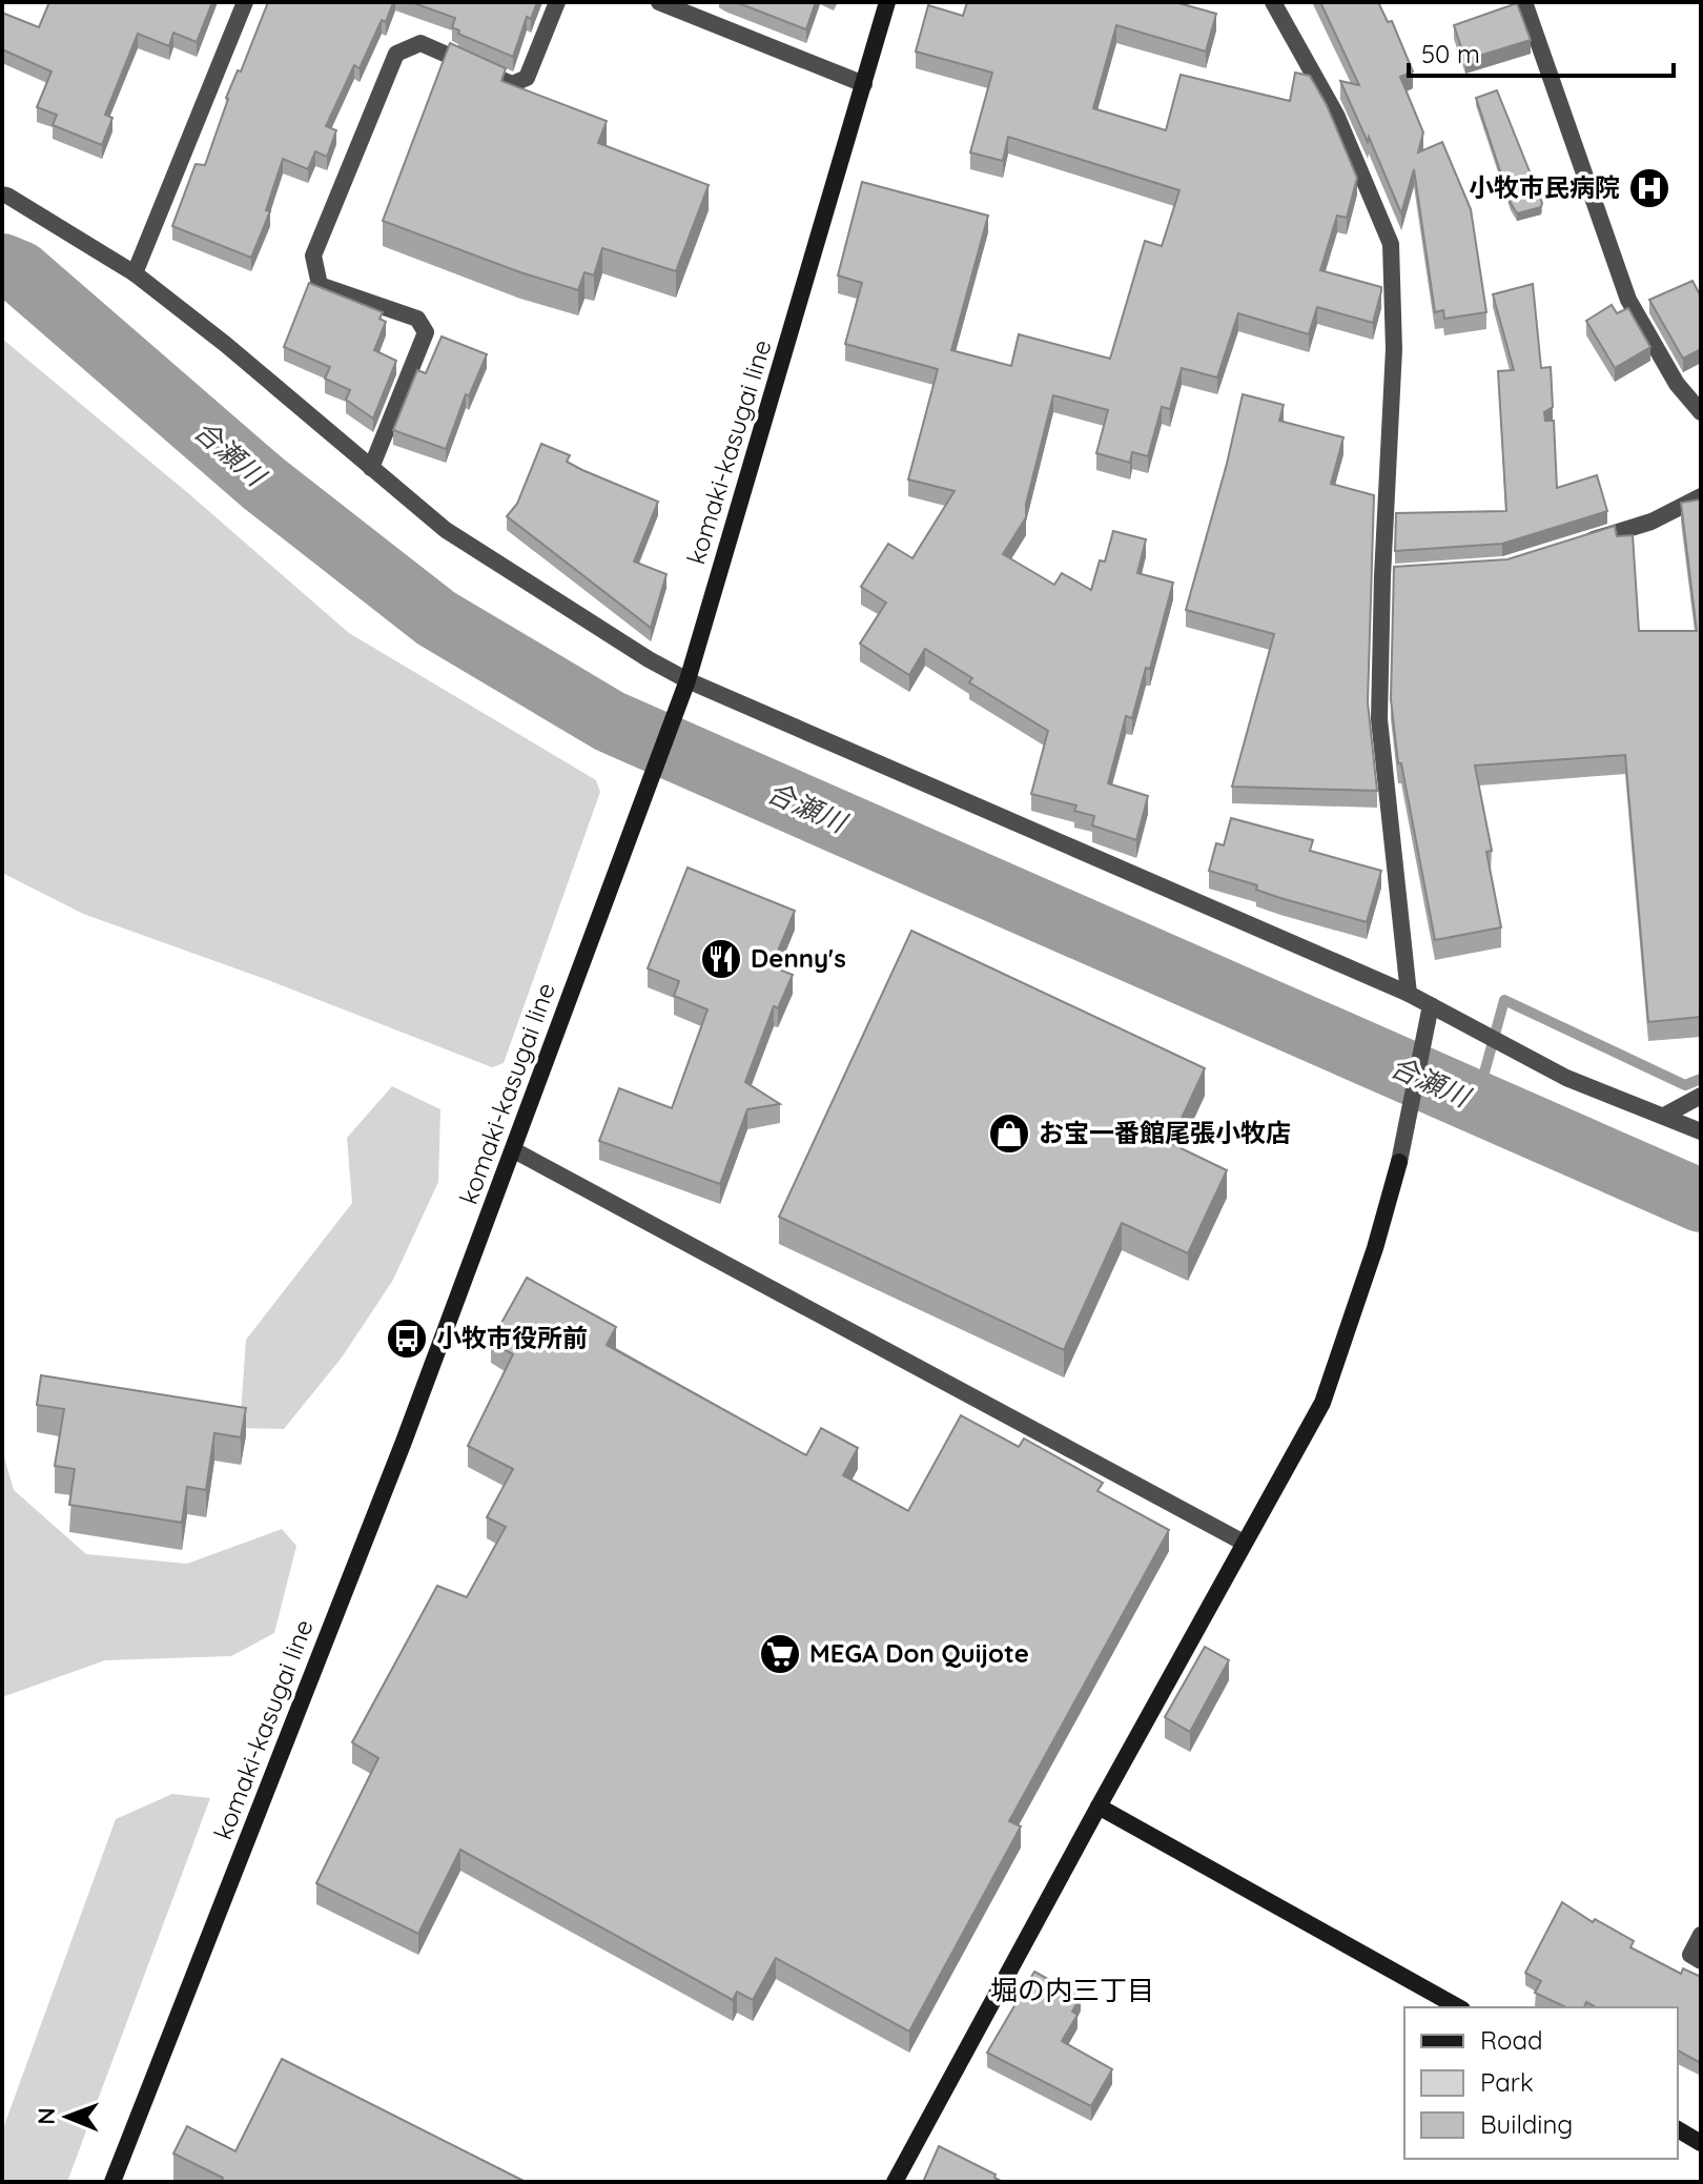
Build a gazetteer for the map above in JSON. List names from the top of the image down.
{
  "streets": {
    "main road": ["komaki-kasugai line"]
  },
  "districts": ["堀の内三丁目"],
  "water": ["合瀬川"],
  "places": {
    "hospital": ["小牧市民病院"],
    "restaurant": ["Denny's"],
    "shop": ["お宝一番館尾張小牧店"],
    "bus stop": ["小牧市役所前"],
    "supermarket": ["MEGA Don Quijote"]
  },
  "legend": ["Road", "Park", "Building"],
  "scale_bar": "50 m",
  "north": "left"
}
